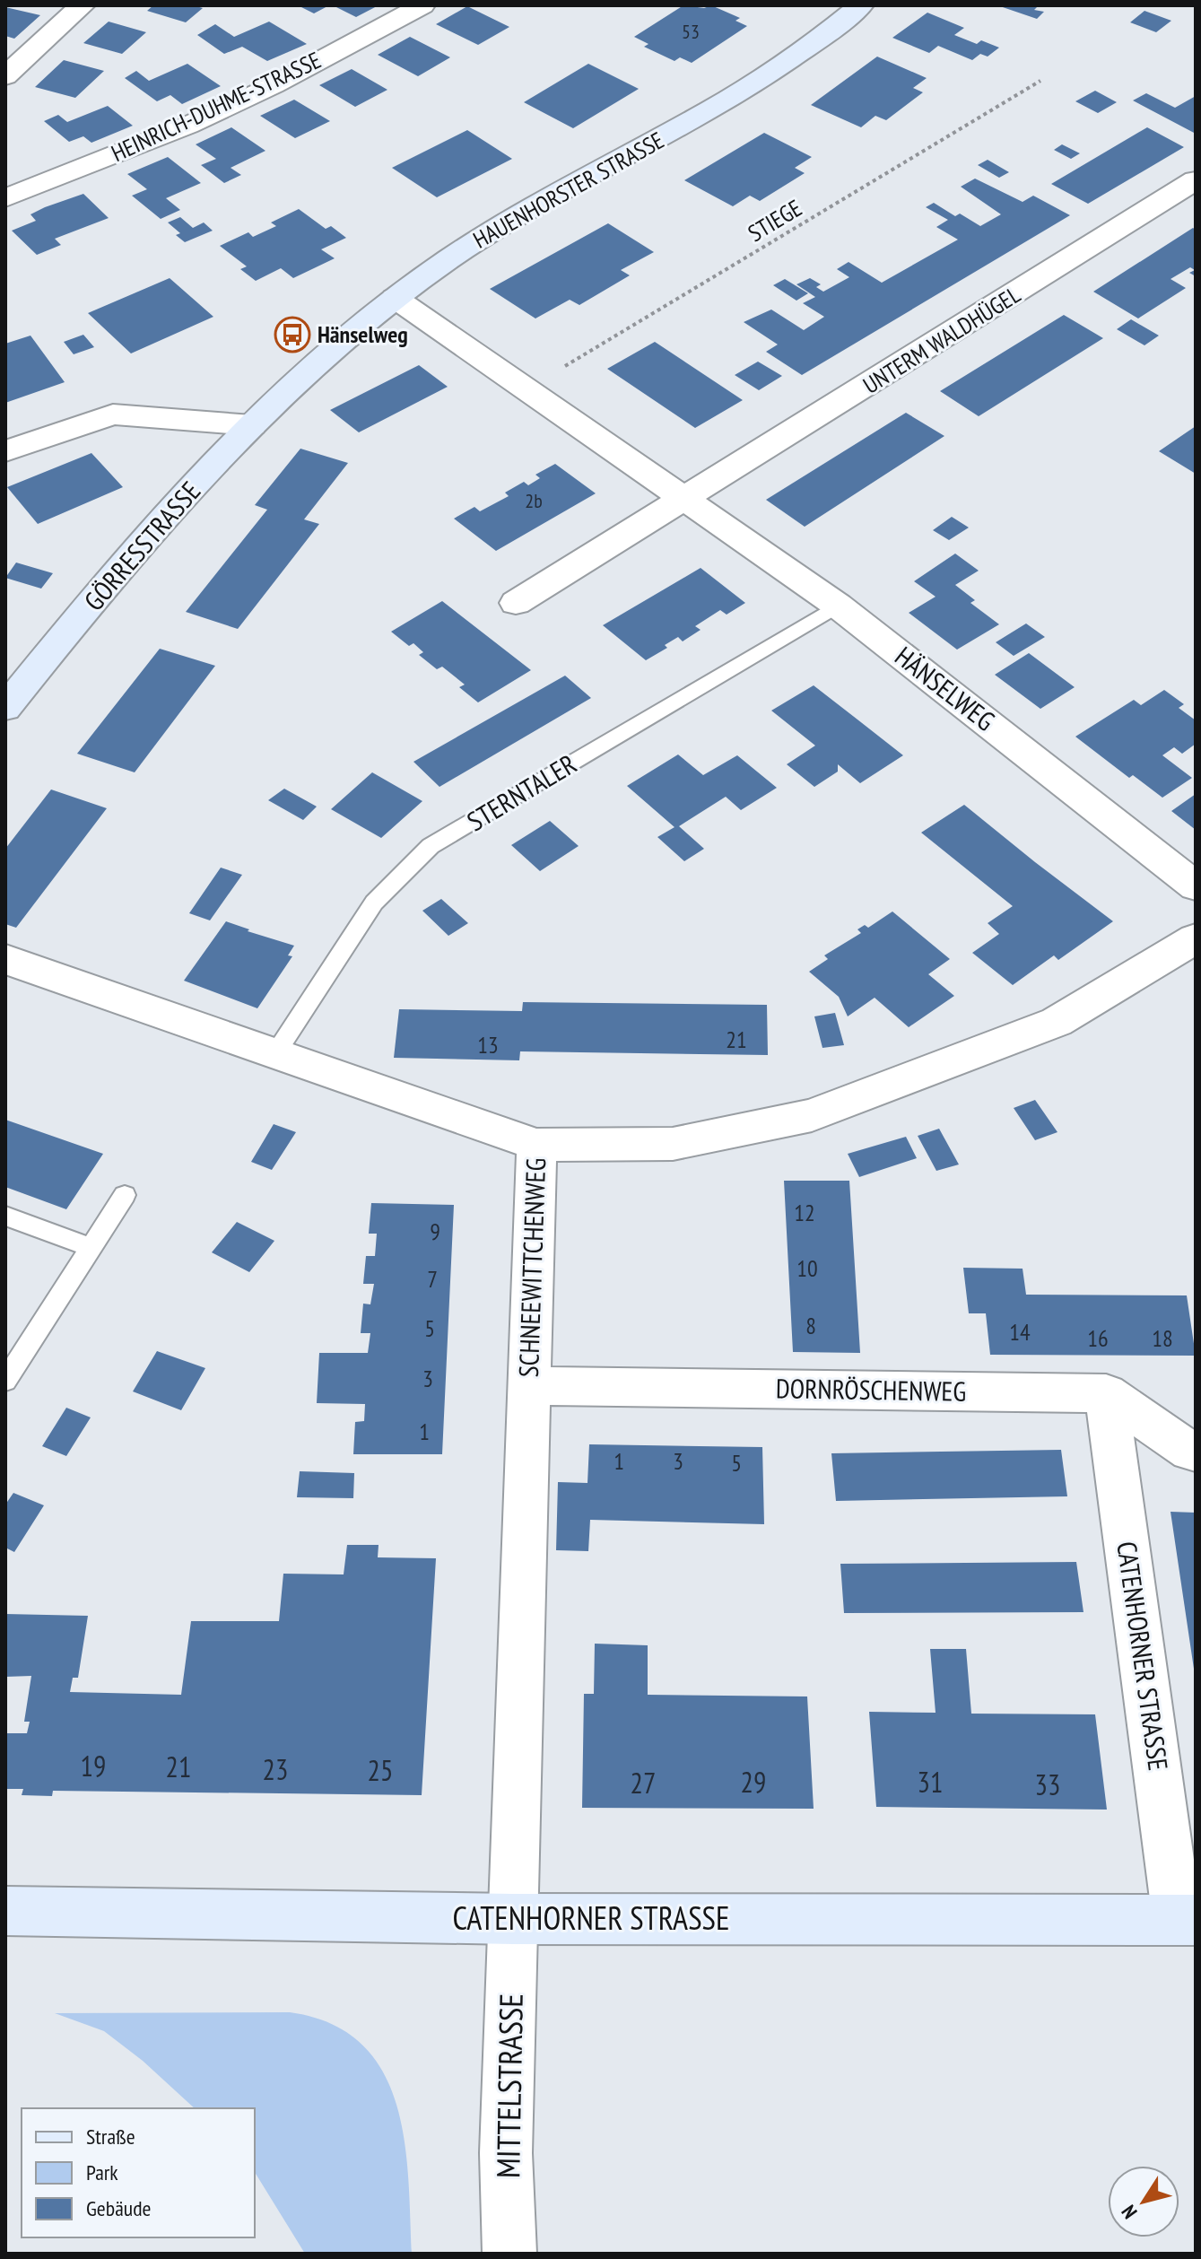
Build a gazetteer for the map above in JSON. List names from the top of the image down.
{
  "streets": {
    "street": [
      "HEINRICH-DUHME-STRASSE",
      "HAUENHORSTER STRASSE",
      "UNTERM WALDHÜGEL",
      "GÖRRESSTRASSE",
      "HÄNSELWEG",
      "SCHNEEWITTCHENWEG",
      "DORNRÖSCHENWEG",
      "CATENHORNER STRASSE",
      "MITTELSTRASSE"
    ],
    "lane": ["STERNTALER"],
    "path": ["STIEGE"]
  },
  "crossings": [
    ["HAUENHORSTER STRASSE", "GÖRRESSTRASSE"],
    ["HAUENHORSTER STRASSE", "HÄNSELWEG"],
    ["STIEGE", "HÄNSELWEG"],
    ["UNTERM WALDHÜGEL", "HÄNSELWEG"],
    ["HÄNSELWEG", "STERNTALER"],
    ["SCHNEEWITTCHENWEG", "DORNRÖSCHENWEG"],
    ["SCHNEEWITTCHENWEG", "CATENHORNER STRASSE"],
    ["SCHNEEWITTCHENWEG", "MITTELSTRASSE"],
    ["DORNRÖSCHENWEG", "CATENHORNER STRASSE"],
    ["CATENHORNER STRASSE", "MITTELSTRASSE"]
  ],
  "places": {
    "bus stop": ["Hänselweg"]
  },
  "house_numbers": [
    "53",
    "2b",
    "21",
    "13",
    "12",
    "9",
    "10",
    "7",
    "8",
    "5",
    "14",
    "16",
    "18",
    "3",
    "1",
    "1",
    "3",
    "5",
    "19",
    "21",
    "23",
    "25",
    "29",
    "31",
    "27",
    "33"
  ],
  "legend": ["Straße", "Park", "Gebäude"],
  "north": "bottom left"
}
